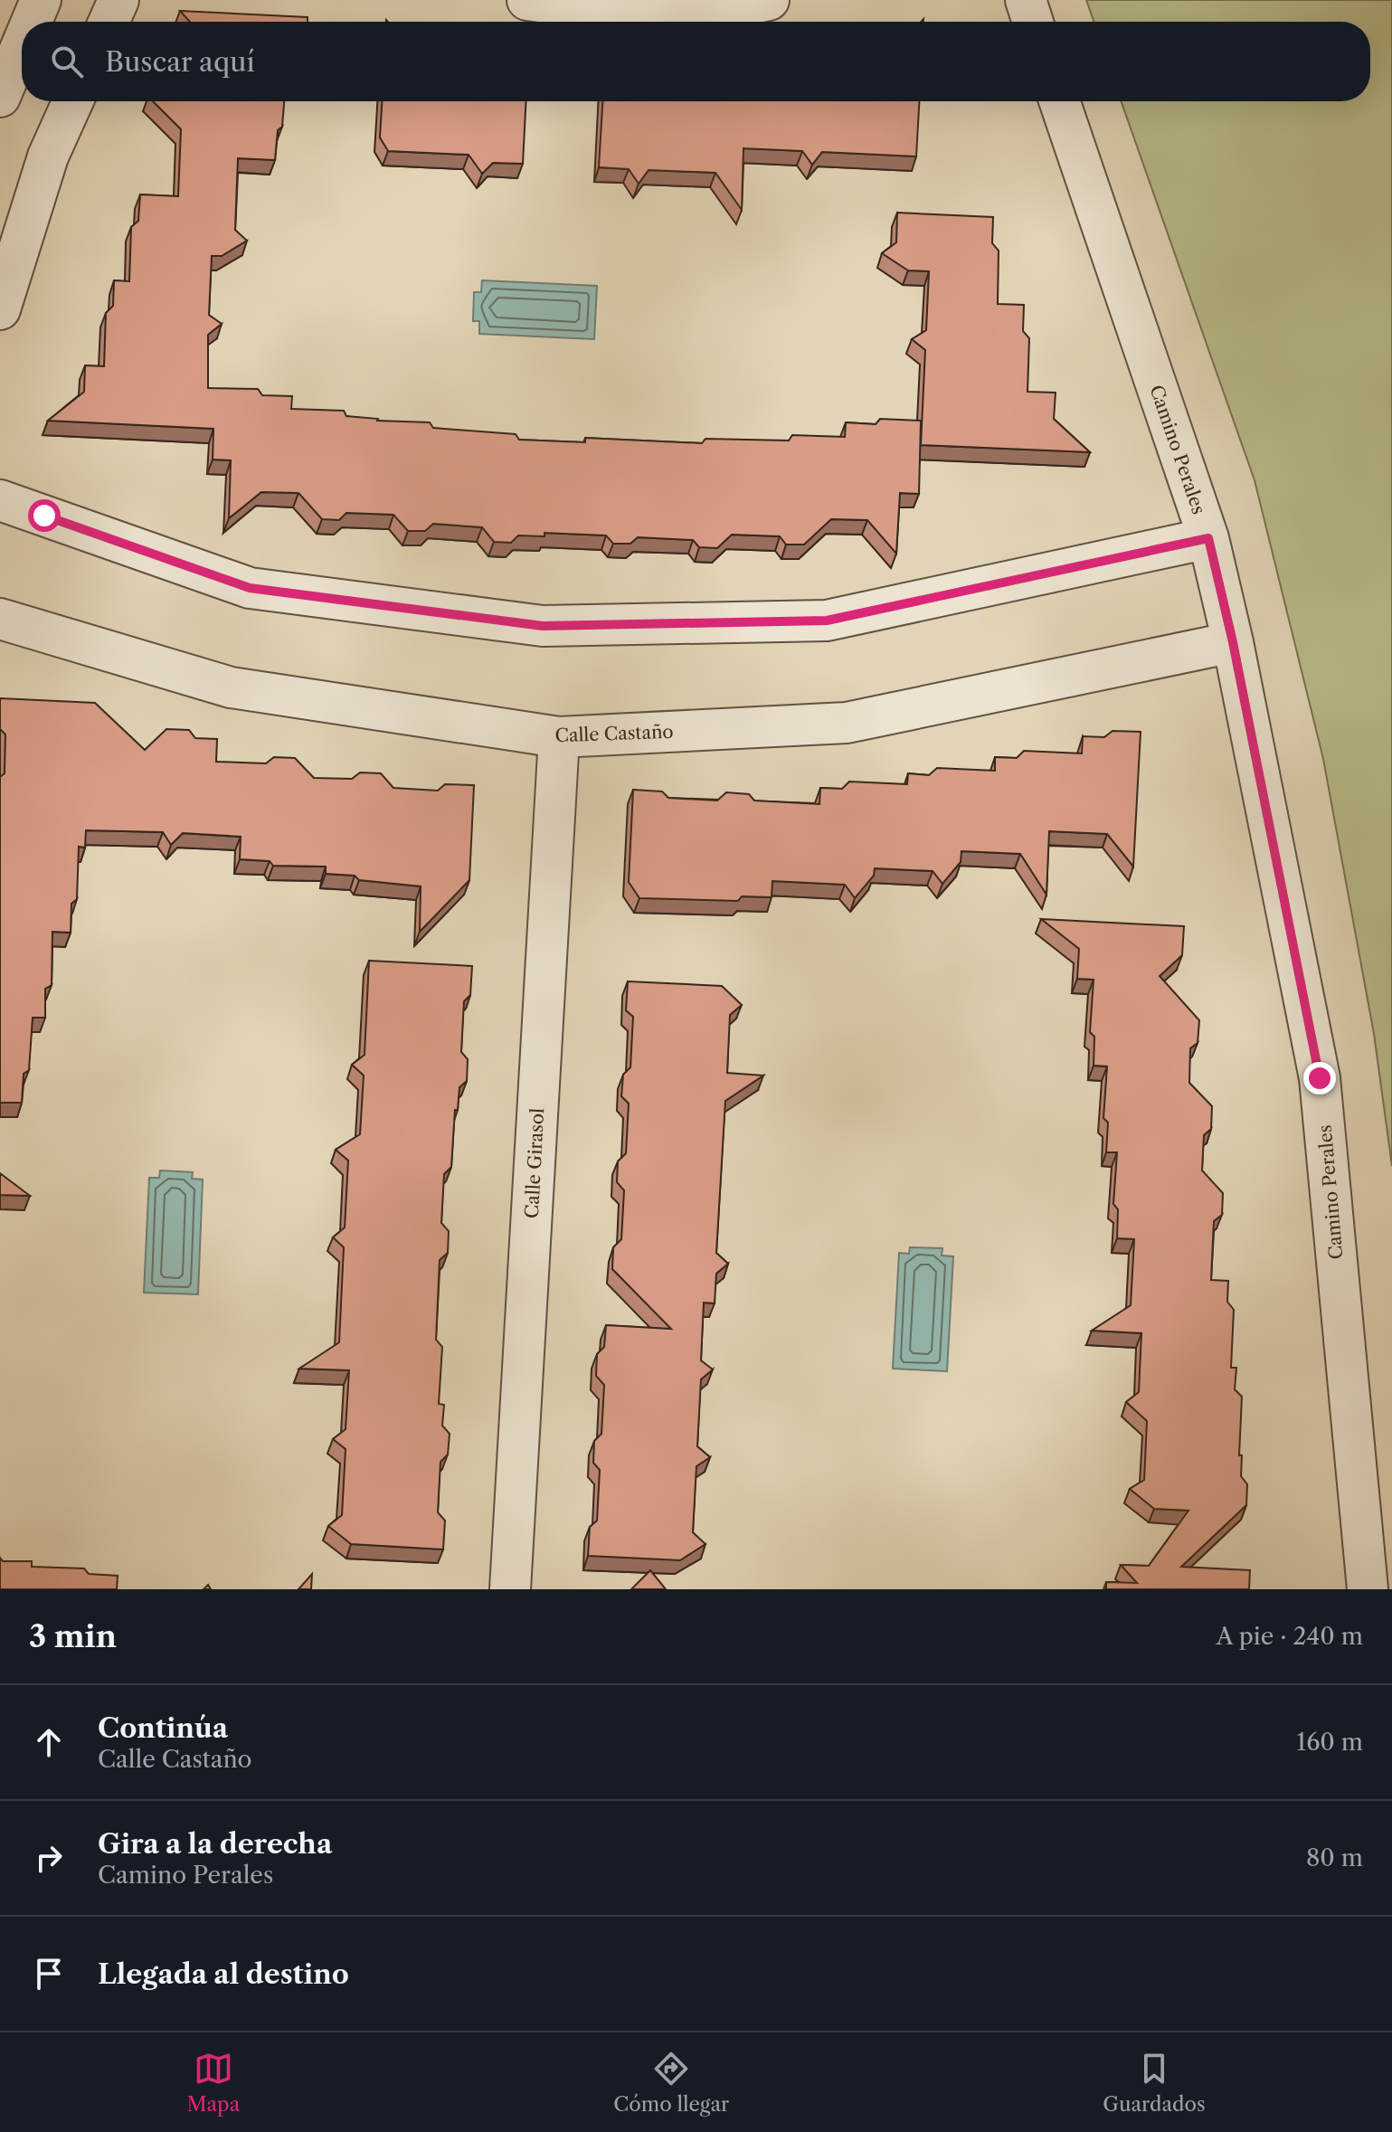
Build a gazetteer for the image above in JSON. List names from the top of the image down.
{
  "streets": {
    "street": ["Camino Perales", "Calle Castaño", "Calle Girasol"]
  },
  "crossings": [
    ["Camino Perales", "Calle Castaño"],
    ["Calle Castaño", "Calle Girasol"]
  ],
  "page": {
    "search": "Buscar aquí",
    "heading": ["3 min", "A pie · 240 m"],
    "list": [
      ["Continúa", "Calle Castaño", "160 m"],
      ["Gira a la derecha", "Camino Perales", "80 m"],
      "Llegada al destino"
    ],
    "nav": ["Mapa", "Cómo llegar", "Guardados"]
  }
}
